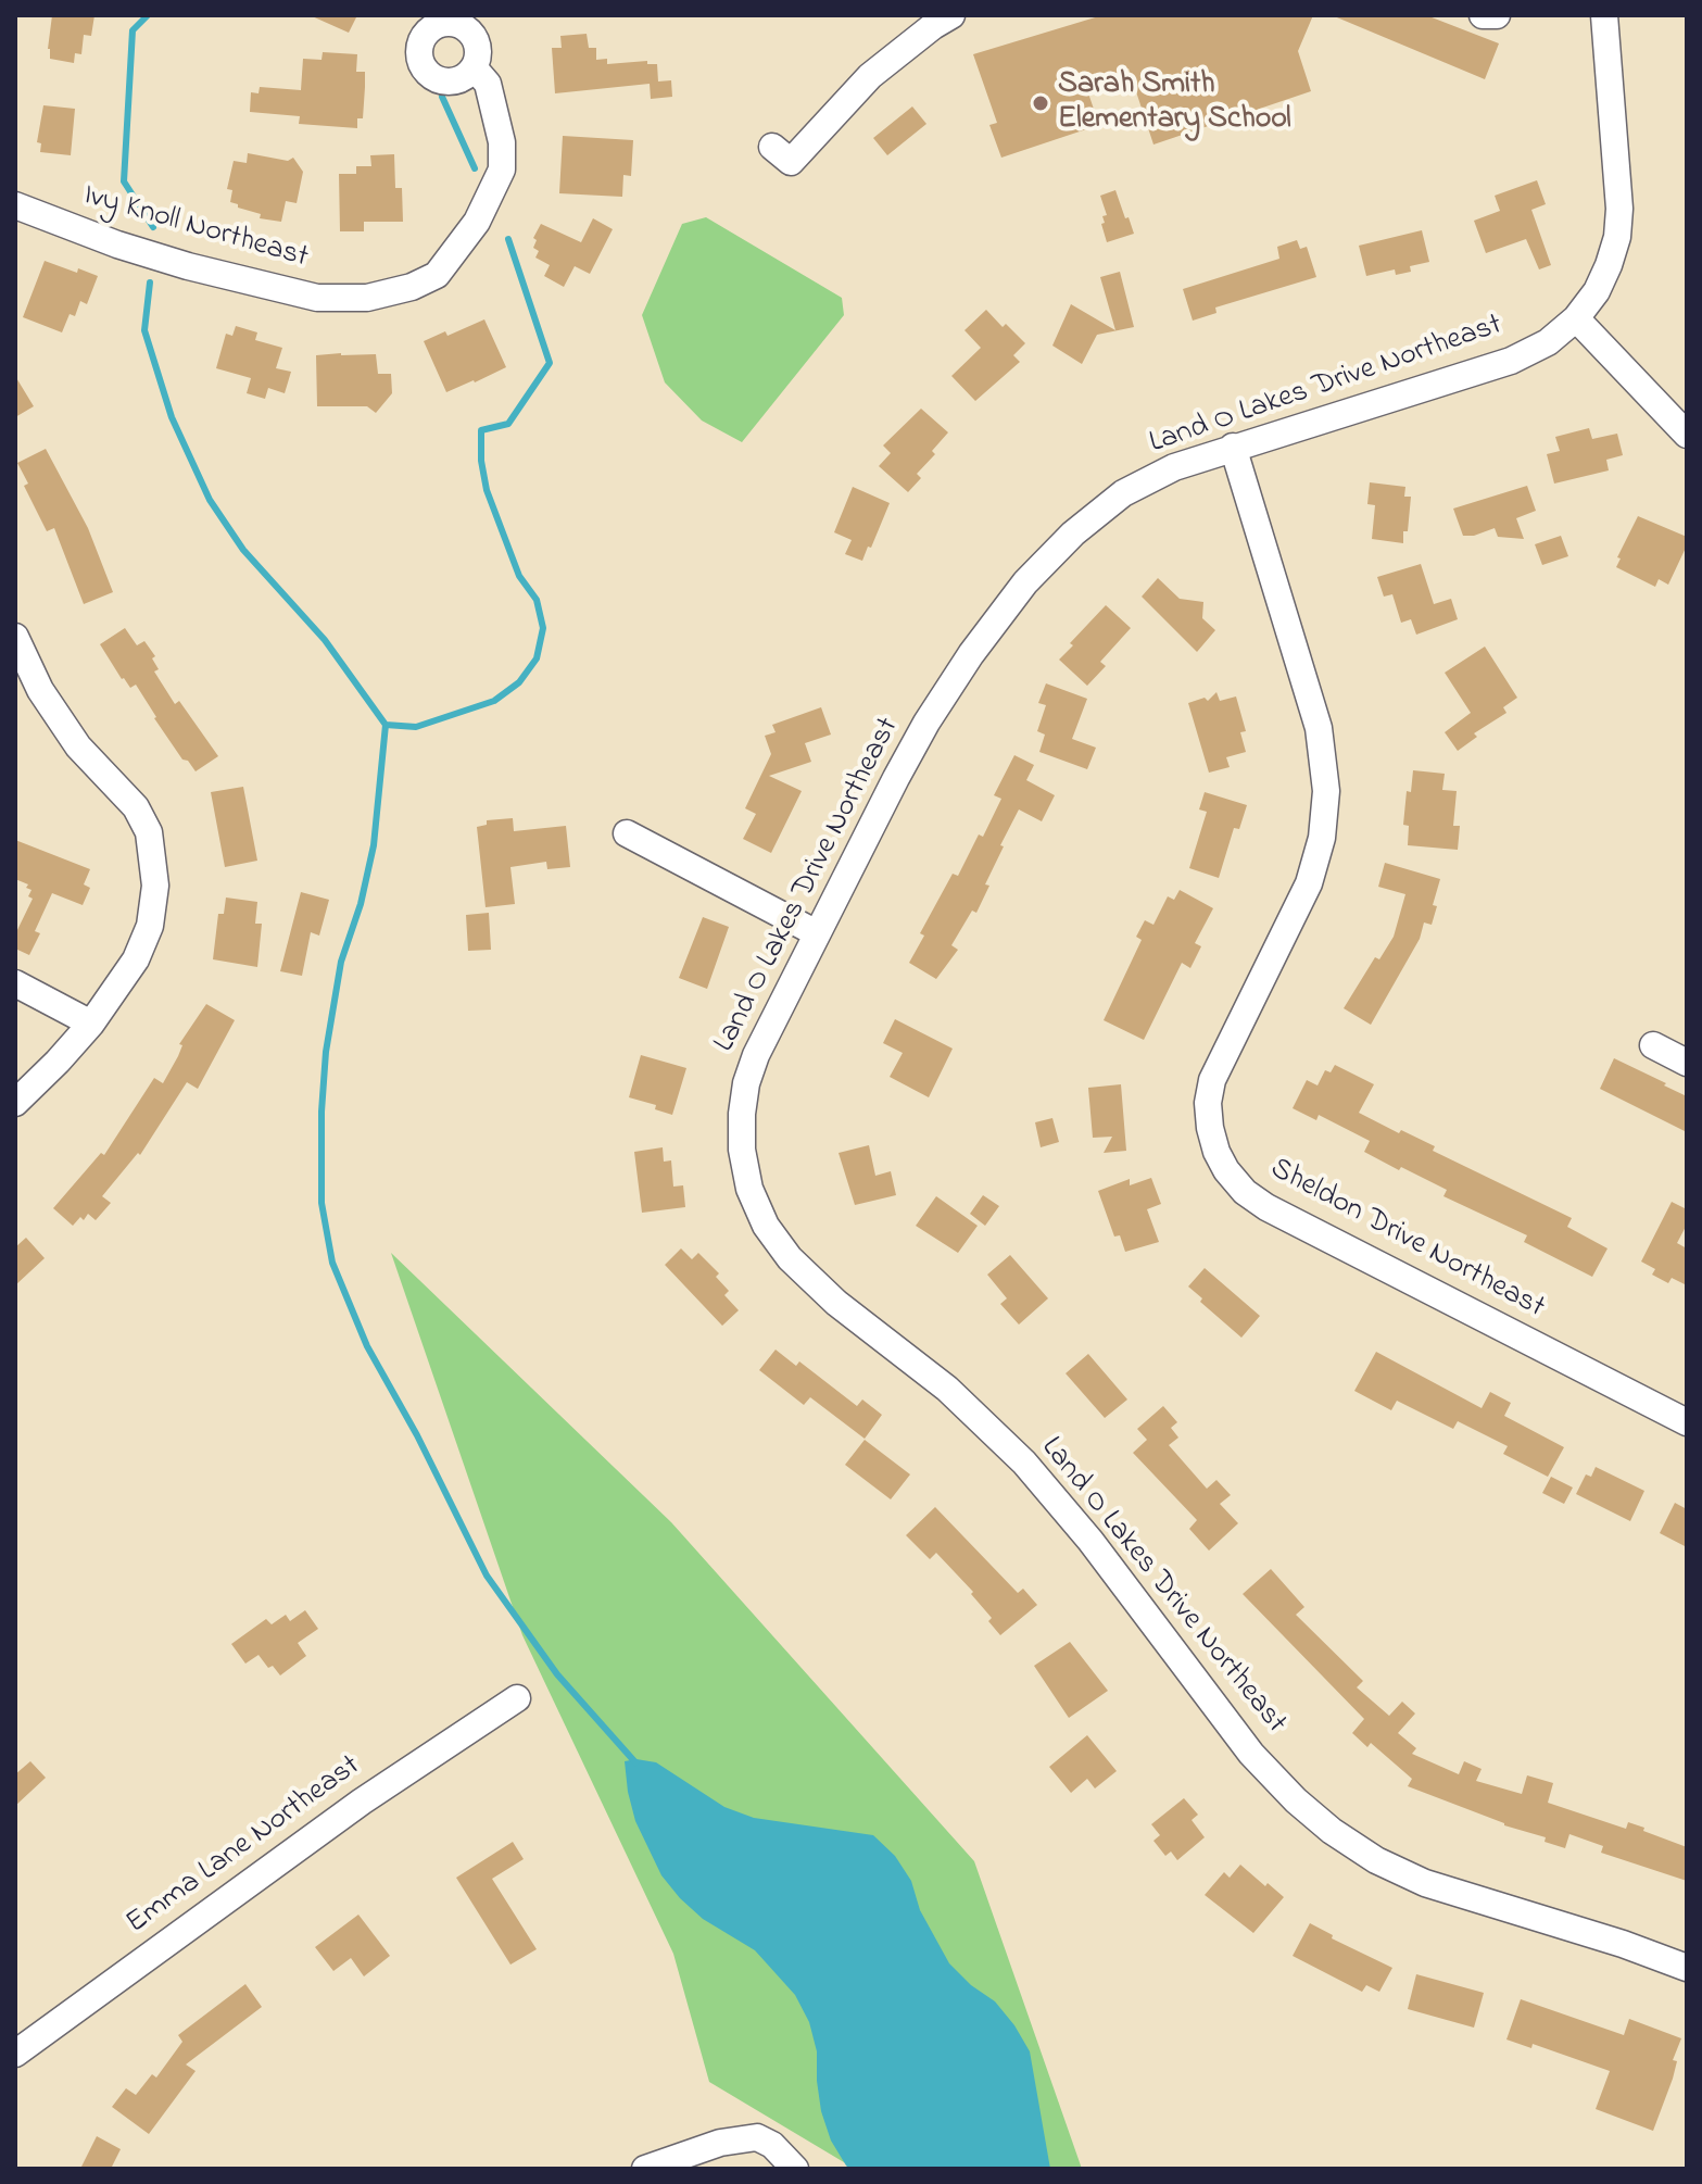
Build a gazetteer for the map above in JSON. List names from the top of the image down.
{
  "streets": {
    "street": [
      "Ivy Knoll Northeast",
      "Land O Lakes Drive Northeast",
      "Sheldon Drive Northeast",
      "Emma Lane Northeast"
    ]
  },
  "crossings": [
    ["Land O Lakes Drive Northeast", "Sheldon Drive Northeast"]
  ],
  "places": ["Sarah Smith Elementary School"]
}
